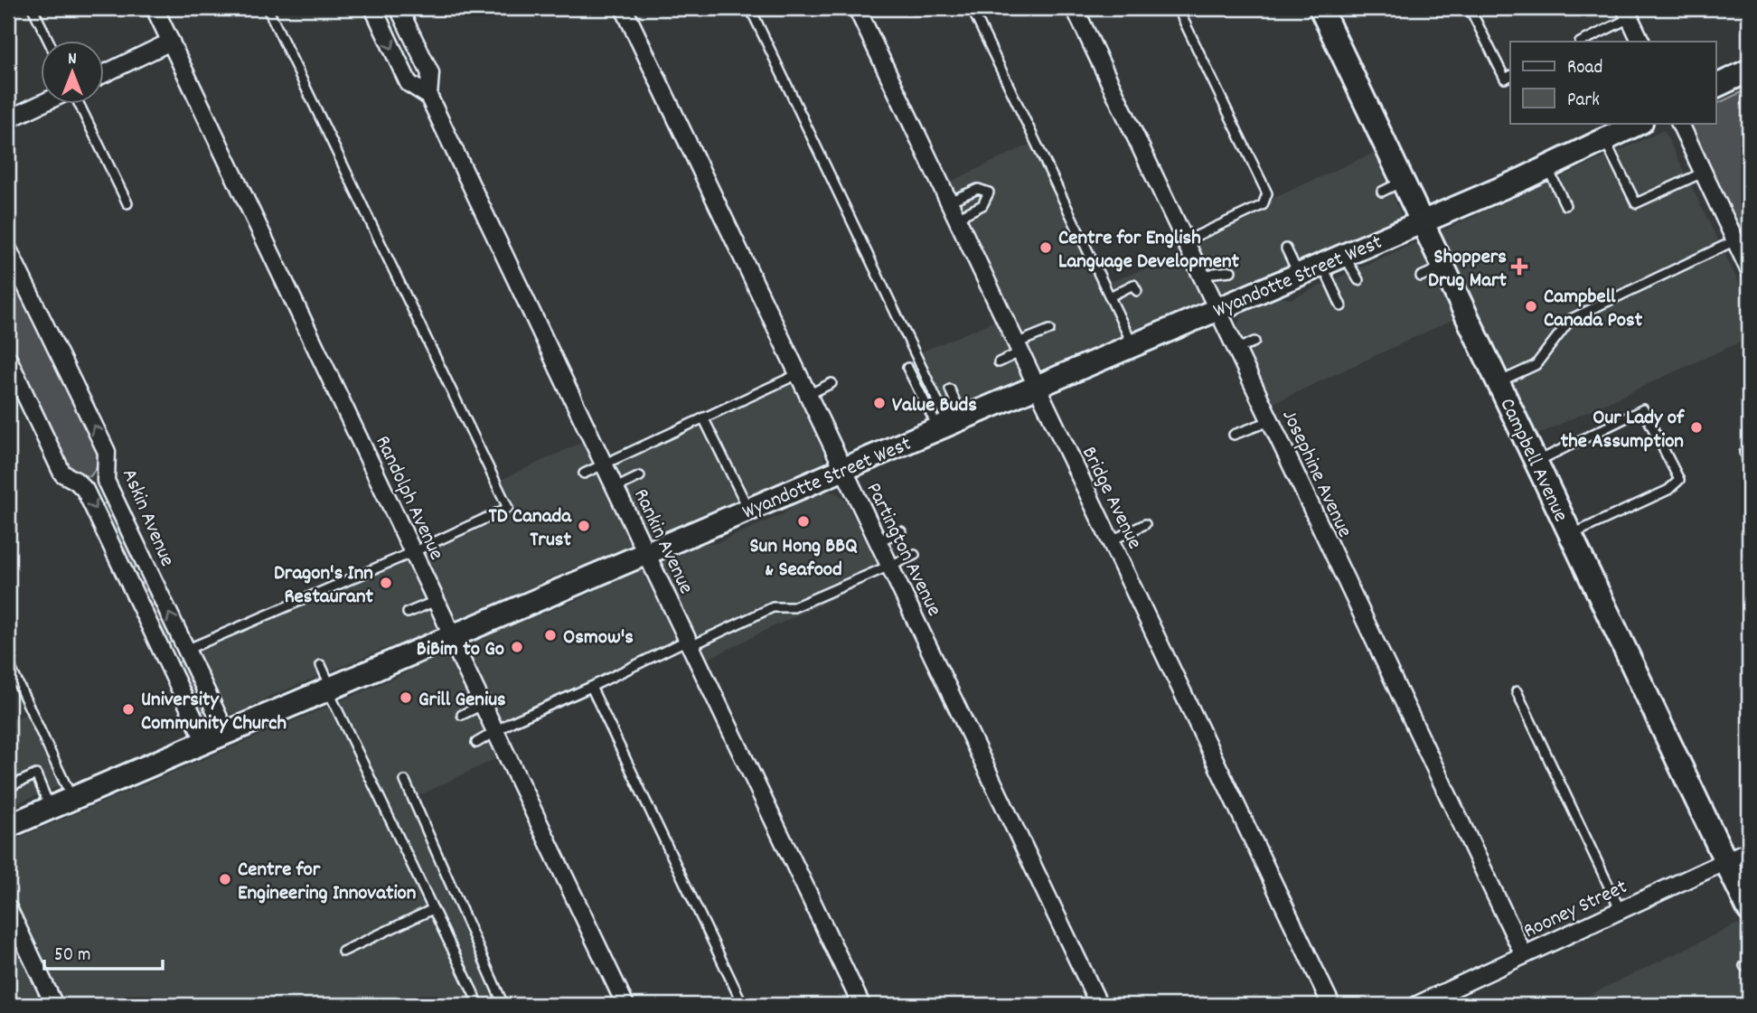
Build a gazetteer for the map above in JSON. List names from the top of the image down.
{
  "streets": {
    "main road": ["Wyandotte Street West", "Campbell Avenue"],
    "street": [
      "Josephine Avenue",
      "Randolph Avenue",
      "Bridge Avenue",
      "Askin Avenue",
      "Rankin Avenue",
      "Partington Avenue",
      "Rooney Street"
    ]
  },
  "crossings": [
    ["Wyandotte Street West", "Campbell Avenue"],
    ["Wyandotte Street West", "Josephine Avenue"],
    ["Wyandotte Street West", "Randolph Avenue"],
    ["Wyandotte Street West", "Bridge Avenue"],
    ["Wyandotte Street West", "Askin Avenue"],
    ["Wyandotte Street West", "Rankin Avenue"],
    ["Wyandotte Street West", "Partington Avenue"],
    ["Campbell Avenue", "Rooney Street"],
    ["Josephine Avenue", "Rooney Street"]
  ],
  "places": {
    "other": [
      "Centre for English Language Development",
      "Campbell Canada Post",
      "Value Buds",
      "Our Lady of the Assumption",
      "Sun Hong BBQ & Seafood",
      "TD Canada Trust",
      "Dragon's Inn Restaurant",
      "Osmow's",
      "BiBim to Go",
      "Grill Genius",
      "University Community Church",
      "Centre for Engineering Innovation"
    ],
    "health": ["Shoppers Drug Mart"]
  },
  "legend": ["Road", "Park"],
  "scale_bar": "50 m",
  "north": "top"
}
